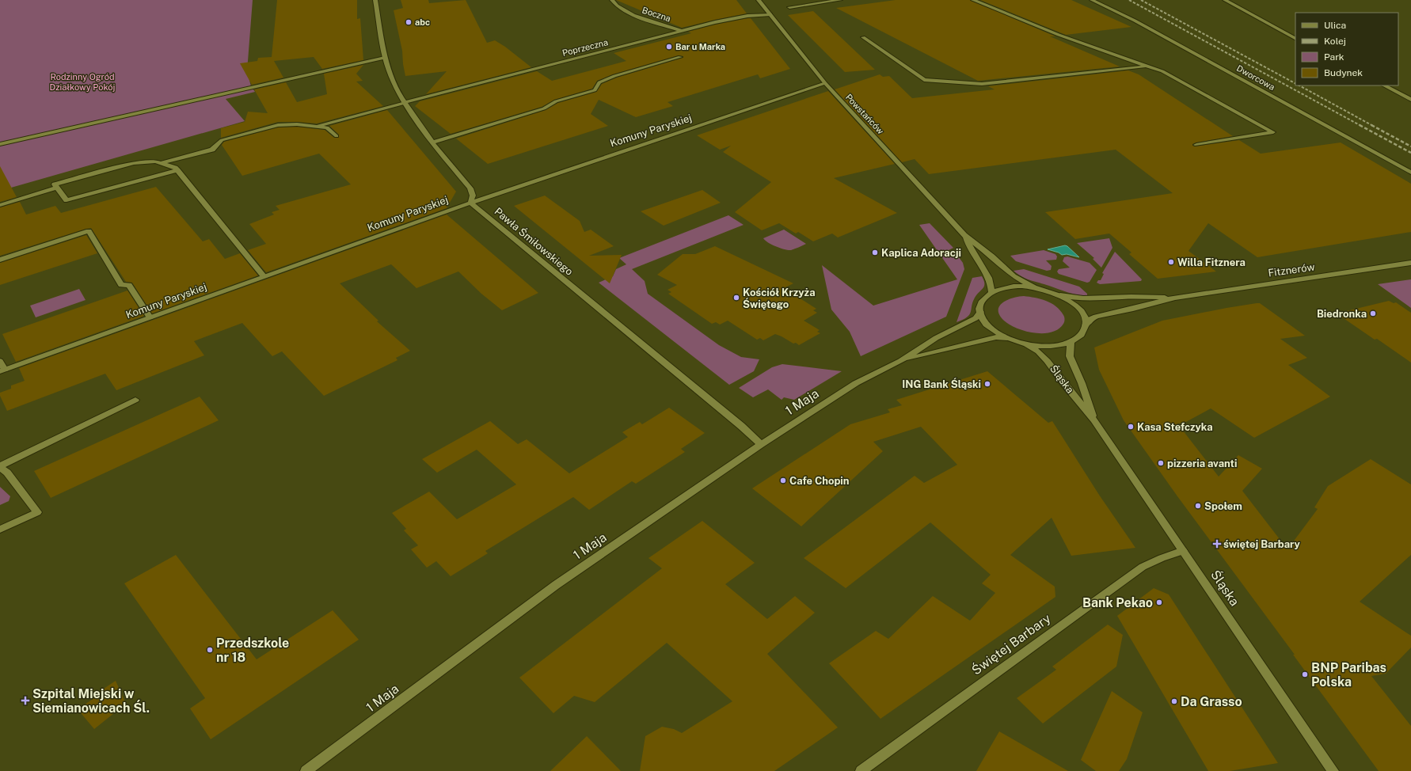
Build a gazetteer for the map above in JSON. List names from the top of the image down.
{
  "streets": {
    "street": [
      "Boczna",
      "Poprzeczna",
      "Dworcowa",
      "Powstańców",
      "Komuny Paryskiej",
      "Pawła Śmiłowskiego",
      "Fitznerów",
      "Śląska",
      "1 Maja",
      "Świętej Barbary"
    ]
  },
  "crossings": [
    ["Boczna", "Poprzeczna"],
    ["Poprzeczna", "Powstańców"],
    ["Powstańców", "Komuny Paryskiej"],
    ["Komuny Paryskiej", "Pawła Śmiłowskiego"],
    ["Pawła Śmiłowskiego", "1 Maja"],
    ["Fitznerów", "Śląska"],
    ["Śląska", "Świętej Barbary"]
  ],
  "parks": ["Rodzinny Ogród Działkowy Pokój"],
  "places": {
    "other": [
      "abc",
      "Bar u Marka",
      "Kaplica Adoracji",
      "Willa Fitznera",
      "Kościół Krzyża Świętego",
      "Biedronka",
      "ING Bank Śląski",
      "Kasa Stefczyka",
      "pizzeria avanti",
      "Cafe Chopin",
      "Społem",
      "Bank Pekao",
      "Przedszkole nr 18",
      "BNP Paribas Polska",
      "Da Grasso"
    ],
    "health": ["świętej Barbary", "Szpital Miejski w Siemianowicach Śl."]
  },
  "legend": [
    "Ulica",
    "Kolej",
    "Park",
    "Budynek"
  ]
}
